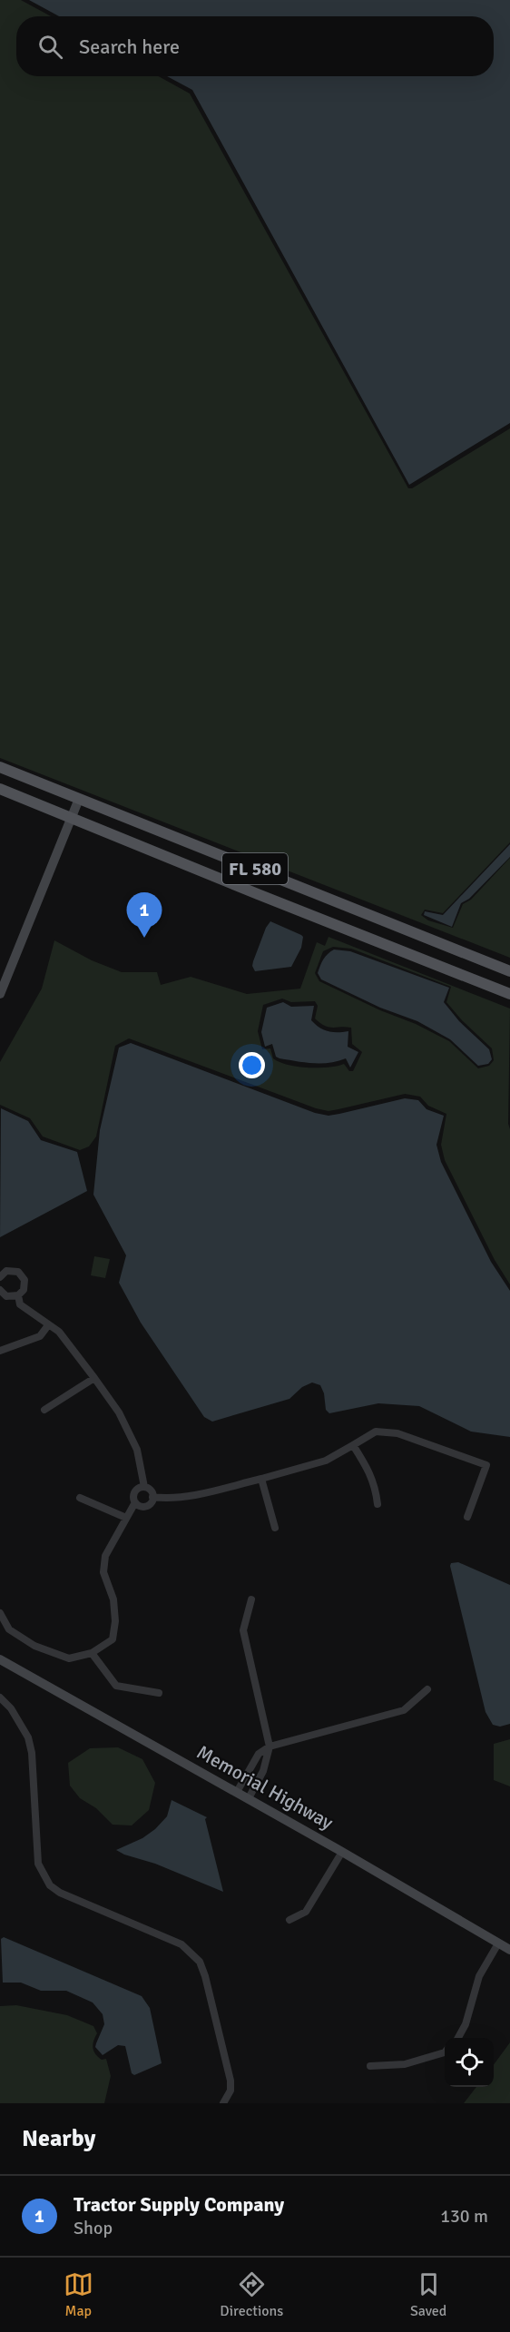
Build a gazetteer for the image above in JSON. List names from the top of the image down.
{
  "streets": {
    "main road": ["FL 580"],
    "street": ["Memorial Highway"]
  },
  "page": {
    "search": "Search here",
    "pins": "1",
    "heading": "Nearby",
    "list": [
      {
        "mark": "1",
        "name": "Tractor Supply Company",
        "note": "Shop",
        "value": "130 m"
      }
    ],
    "nav": ["Map", "Directions", "Saved"]
  }
}
